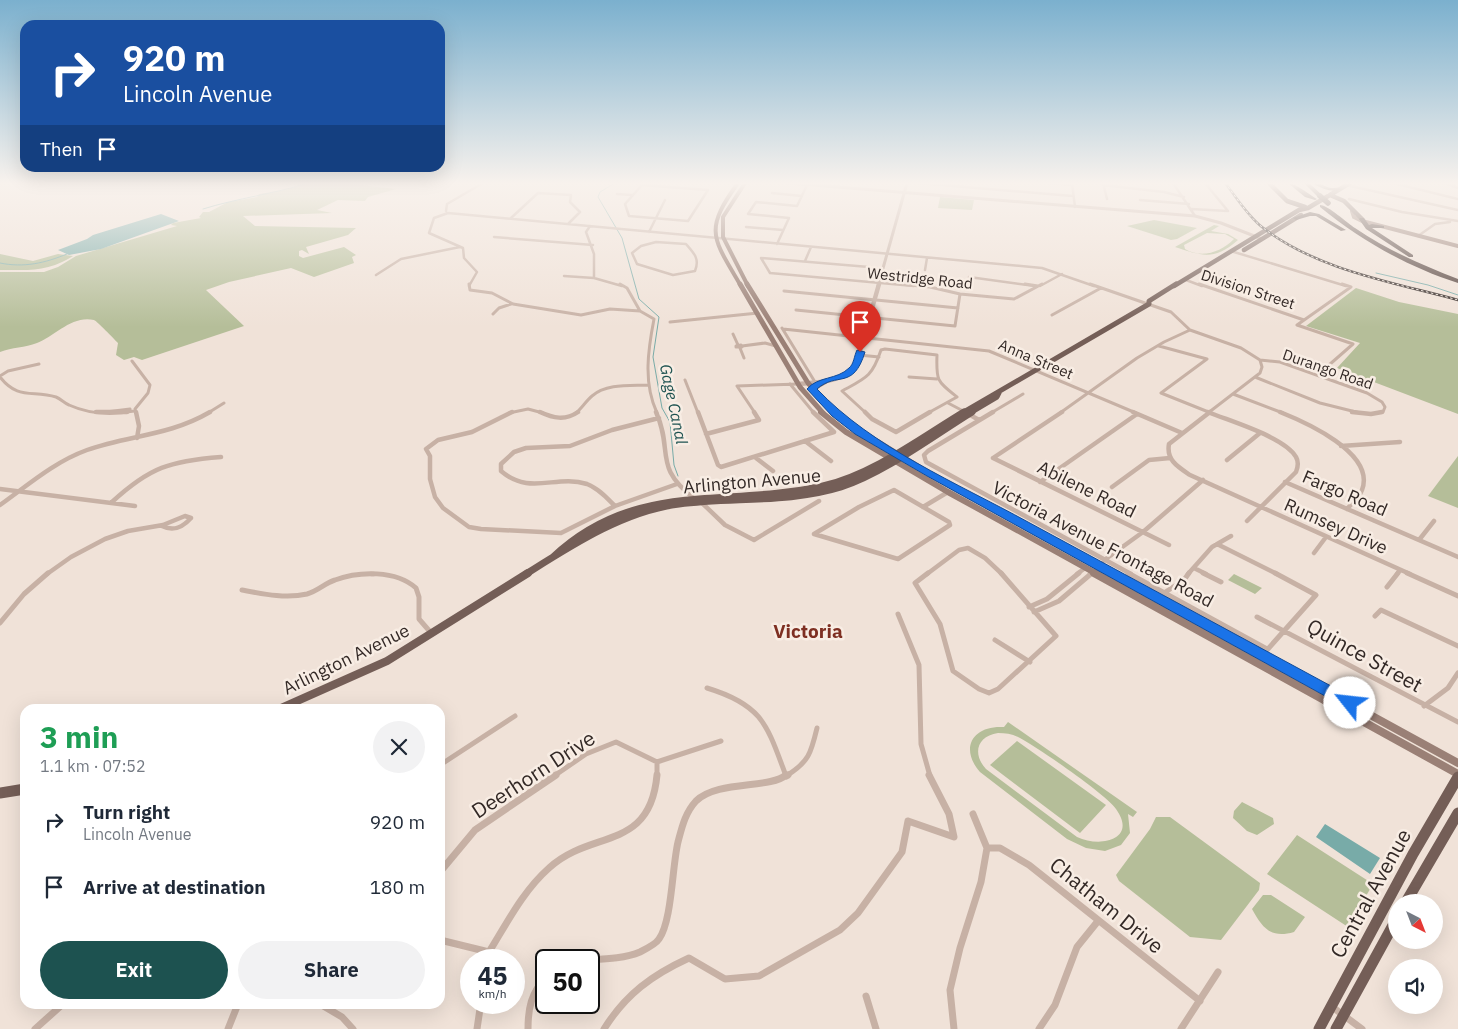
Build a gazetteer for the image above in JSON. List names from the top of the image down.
{
  "streets": {
    "main road": ["Arlington Avenue", "Central Avenue"],
    "street": [
      "Westridge Road",
      "Division Street",
      "Anna Street",
      "Durango Road",
      "Abilene Road",
      "Fargo Road",
      "Rumsey Drive",
      "Victoria Avenue Frontage Road",
      "Quince Street",
      "Deerhorn Drive",
      "Chatham Drive"
    ]
  },
  "crossings": [
    ["Westridge Road", "Durango Road"],
    ["Division Street", "Arlington Avenue"],
    ["Anna Street", "Arlington Avenue"],
    ["Anna Street", "Abilene Road"],
    ["Durango Road", "Arlington Avenue"]
  ],
  "districts": ["Victoria"],
  "water": ["Gage Canal"],
  "north": "bottom right",
  "page": {
    "turn": ["920 m", "Lincoln Avenue"],
    "then": "Then",
    "heading": ["3 min", "1.1 km · 07:52"],
    "list": [
      {
        "name": "Turn right",
        "note": "Lincoln Avenue",
        "value": "920 m"
      },
      {
        "name": "Arrive at destination",
        "value": "180 m"
      }
    ],
    "buttons": ["Exit", "Share"],
    "speed": "45 km/h",
    "limit": "50"
  }
}
